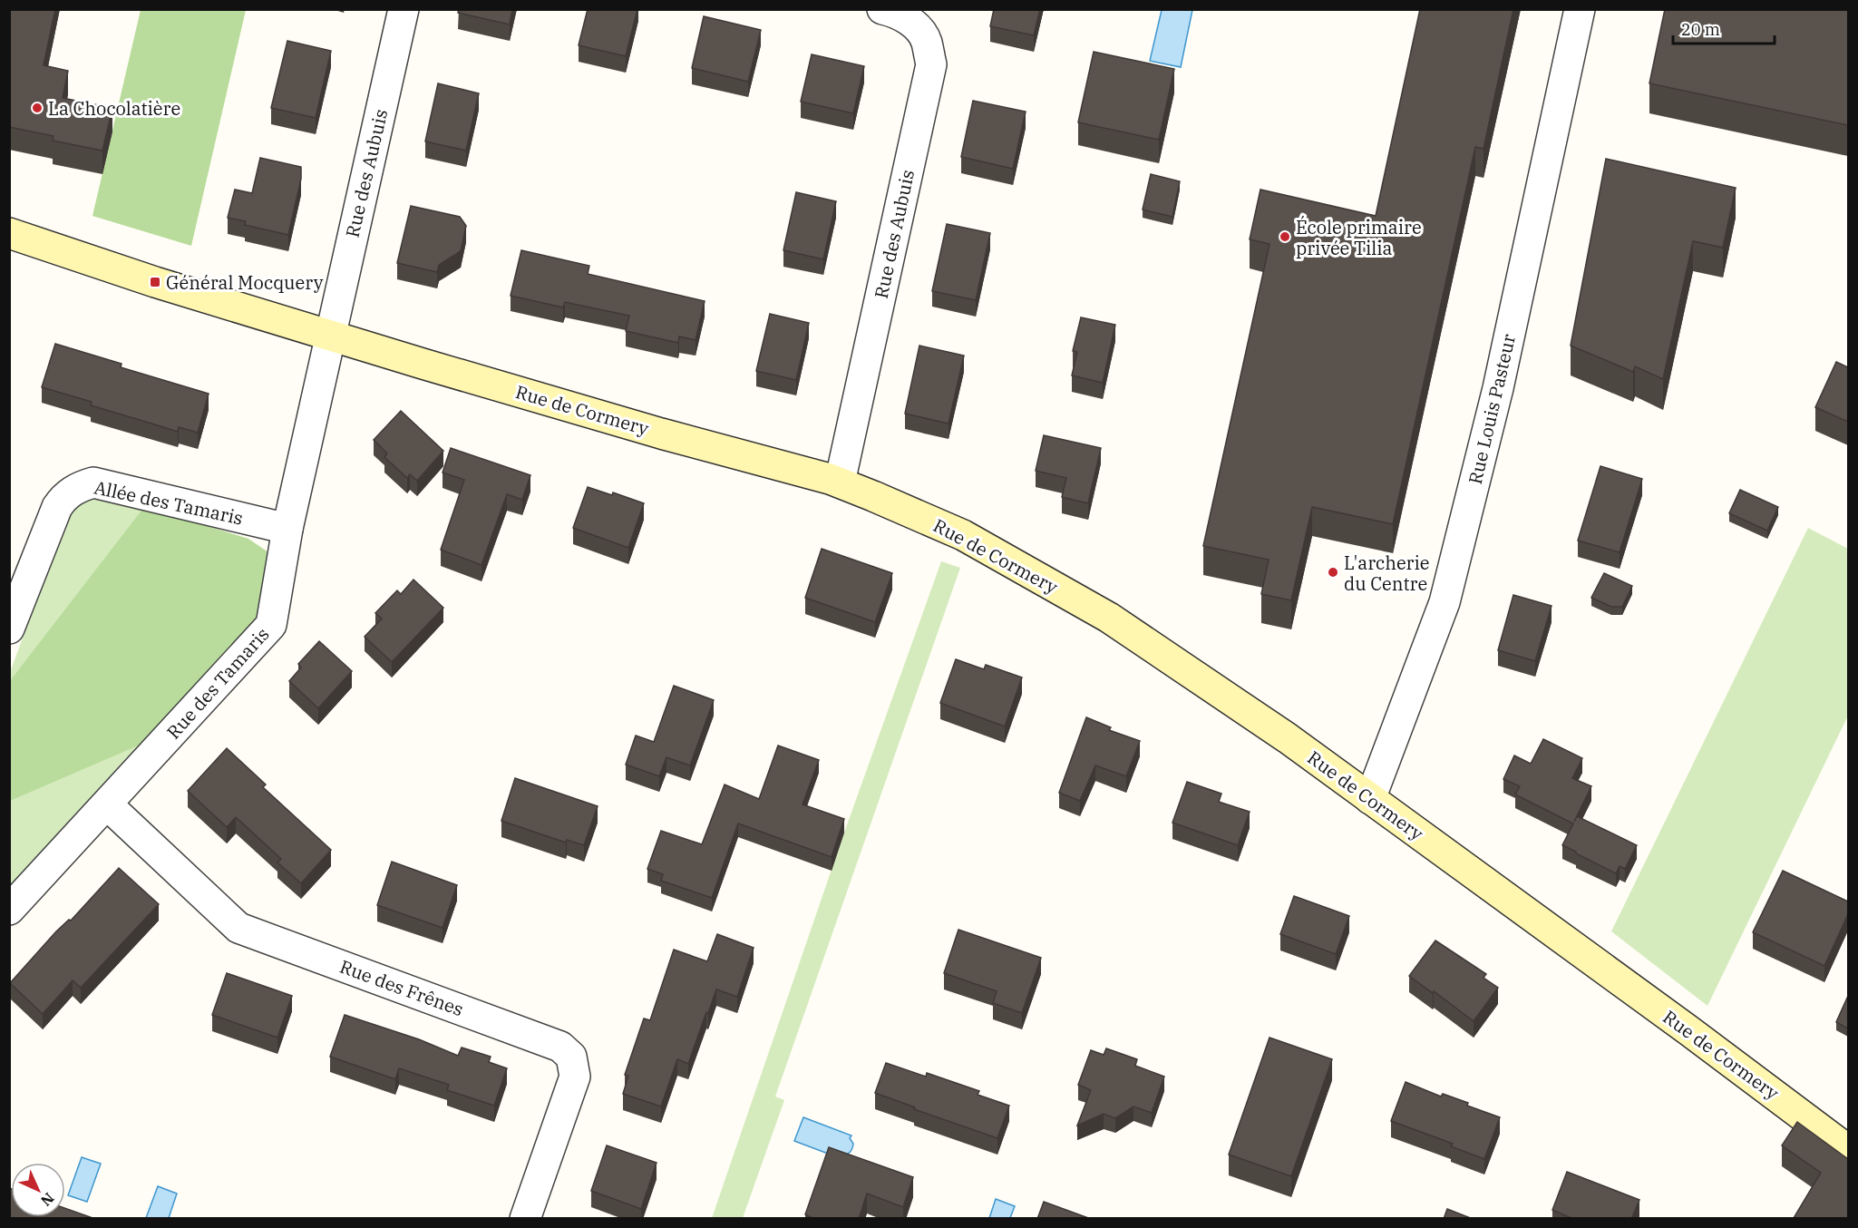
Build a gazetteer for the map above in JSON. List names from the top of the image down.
{
  "streets": {
    "main road": ["Rue de Cormery"],
    "street": [
      "Rue des Aubuis",
      "Rue Louis Pasteur",
      "Allée des Tamaris",
      "Rue des Tamaris",
      "Rue des Frênes"
    ]
  },
  "crossings": [
    ["Rue des Aubuis", "Rue de Cormery"],
    ["Rue des Aubuis", "Rue des Tamaris"],
    ["Rue Louis Pasteur", "Rue de Cormery"],
    ["Rue de Cormery", "Rue des Tamaris"],
    ["Allée des Tamaris", "Rue des Tamaris"],
    ["Rue des Tamaris", "Rue des Frênes"]
  ],
  "places": {
    "other": ["La Chocolatière", "École primaire privée Tilia", "L'archerie du Centre"],
    "transit": ["Général Mocquery"]
  },
  "scale_bar": "20 m",
  "north": "bottom right"
}
